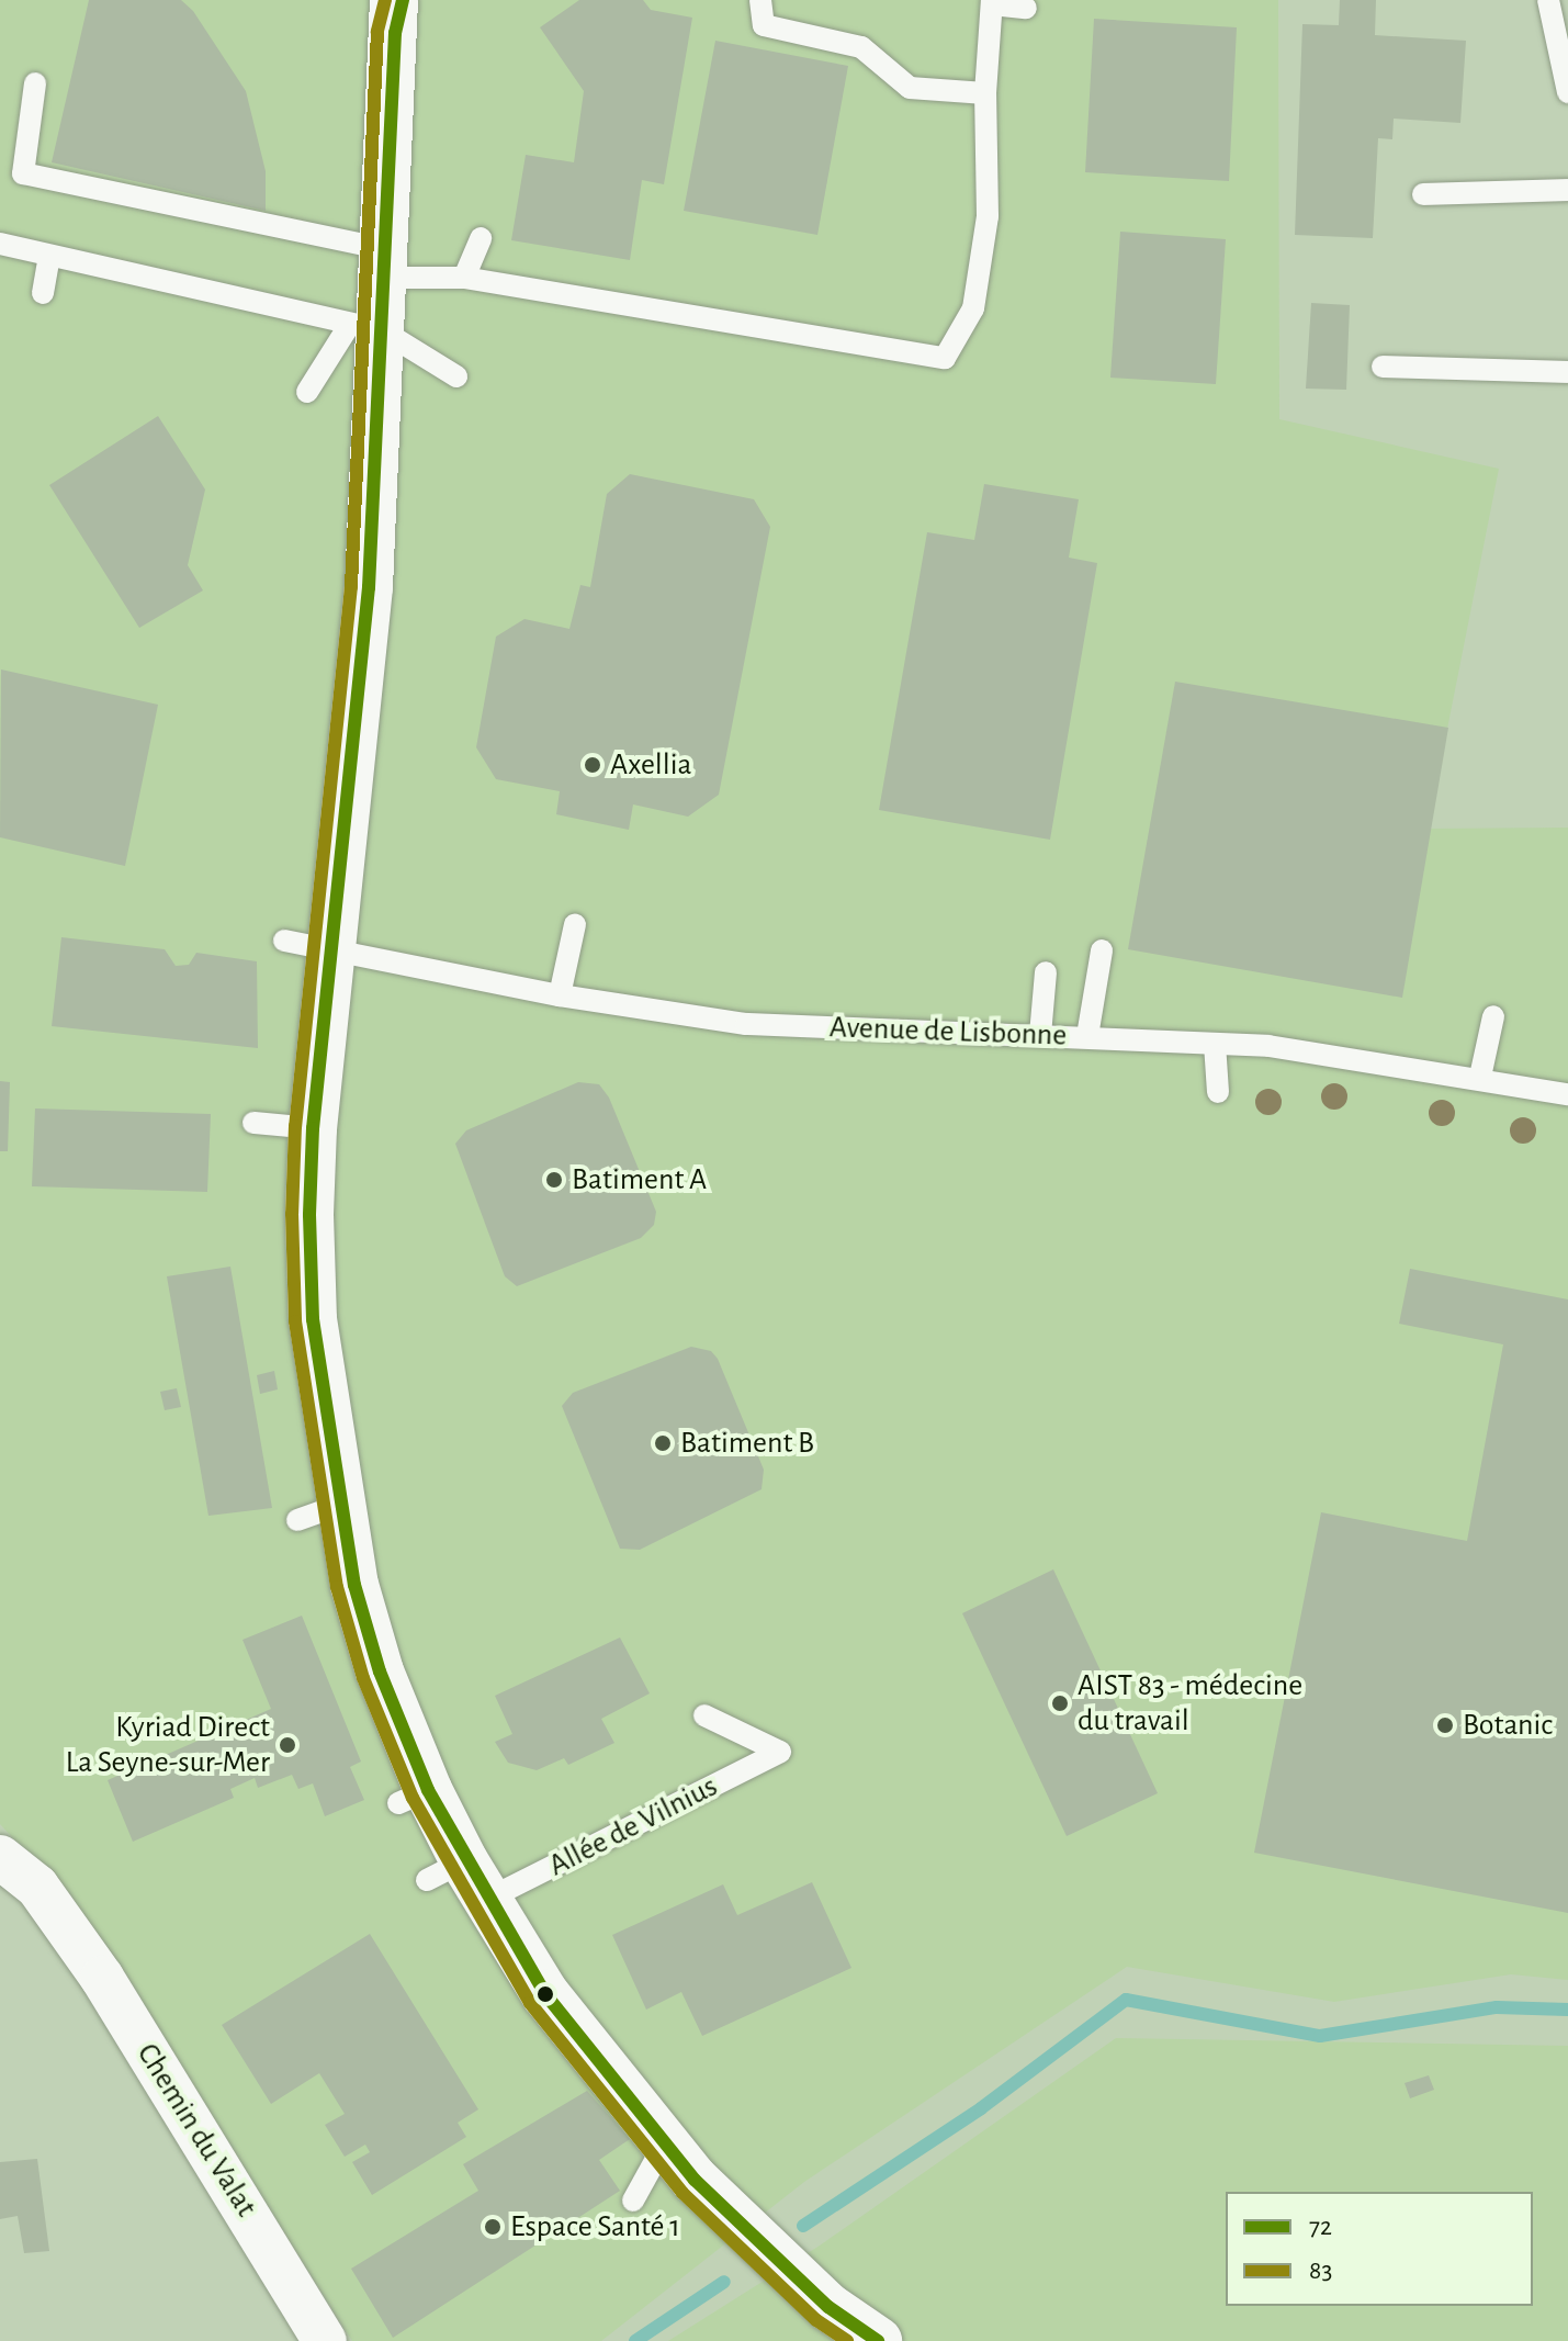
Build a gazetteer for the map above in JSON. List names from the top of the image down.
{
  "streets": {
    "street": ["Chemin du Valat"],
    "lane": ["Avenue de Lisbonne", "Allée de Vilnius"]
  },
  "places": [
    "Axellia",
    "Batiment A",
    "Batiment B",
    "AIST 83 - médecine du travail",
    "Botanic",
    "Kyriad Direct La Seyne-sur-Mer",
    "Espace Santé 1"
  ],
  "lines": ["transit line 72", "transit line 83"],
  "legend": ["72", "83"]
}
